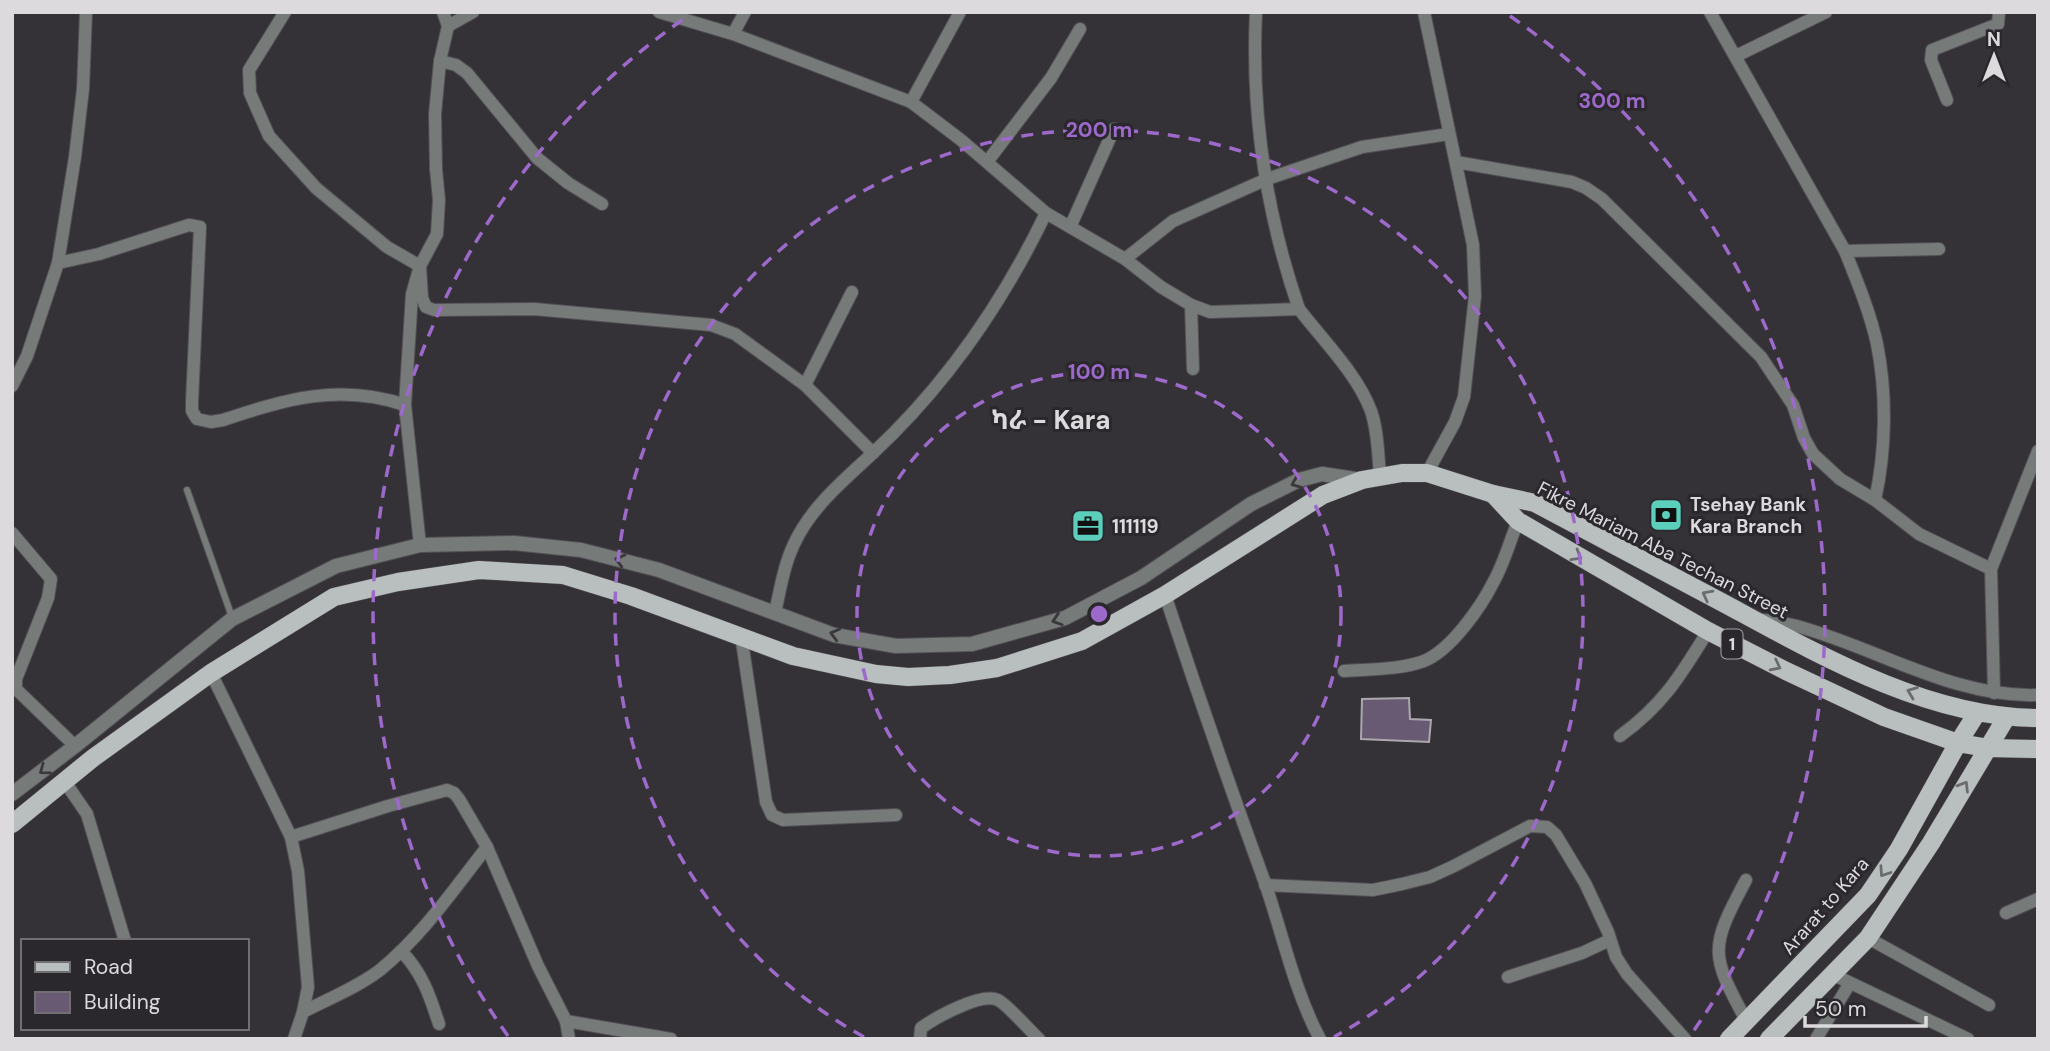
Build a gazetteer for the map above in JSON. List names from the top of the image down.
{
  "streets": {
    "main road": ["Fikre Mariam Aba Techan Street", "1", "Ararat to Kara"]
  },
  "crossings": [
    ["Fikre Mariam Aba Techan Street", "Ararat to Kara"],
    ["1", "Ararat to Kara"]
  ],
  "districts": ["ካራ - Kara"],
  "places": {
    "bank": ["Tsehay Bank Kara Branch"],
    "office": ["111119"]
  },
  "legend": ["Road", "Building"],
  "scale_bar": "50 m",
  "north": "top",
  "rings": ["300 m", "200 m", "100 m"]
}
